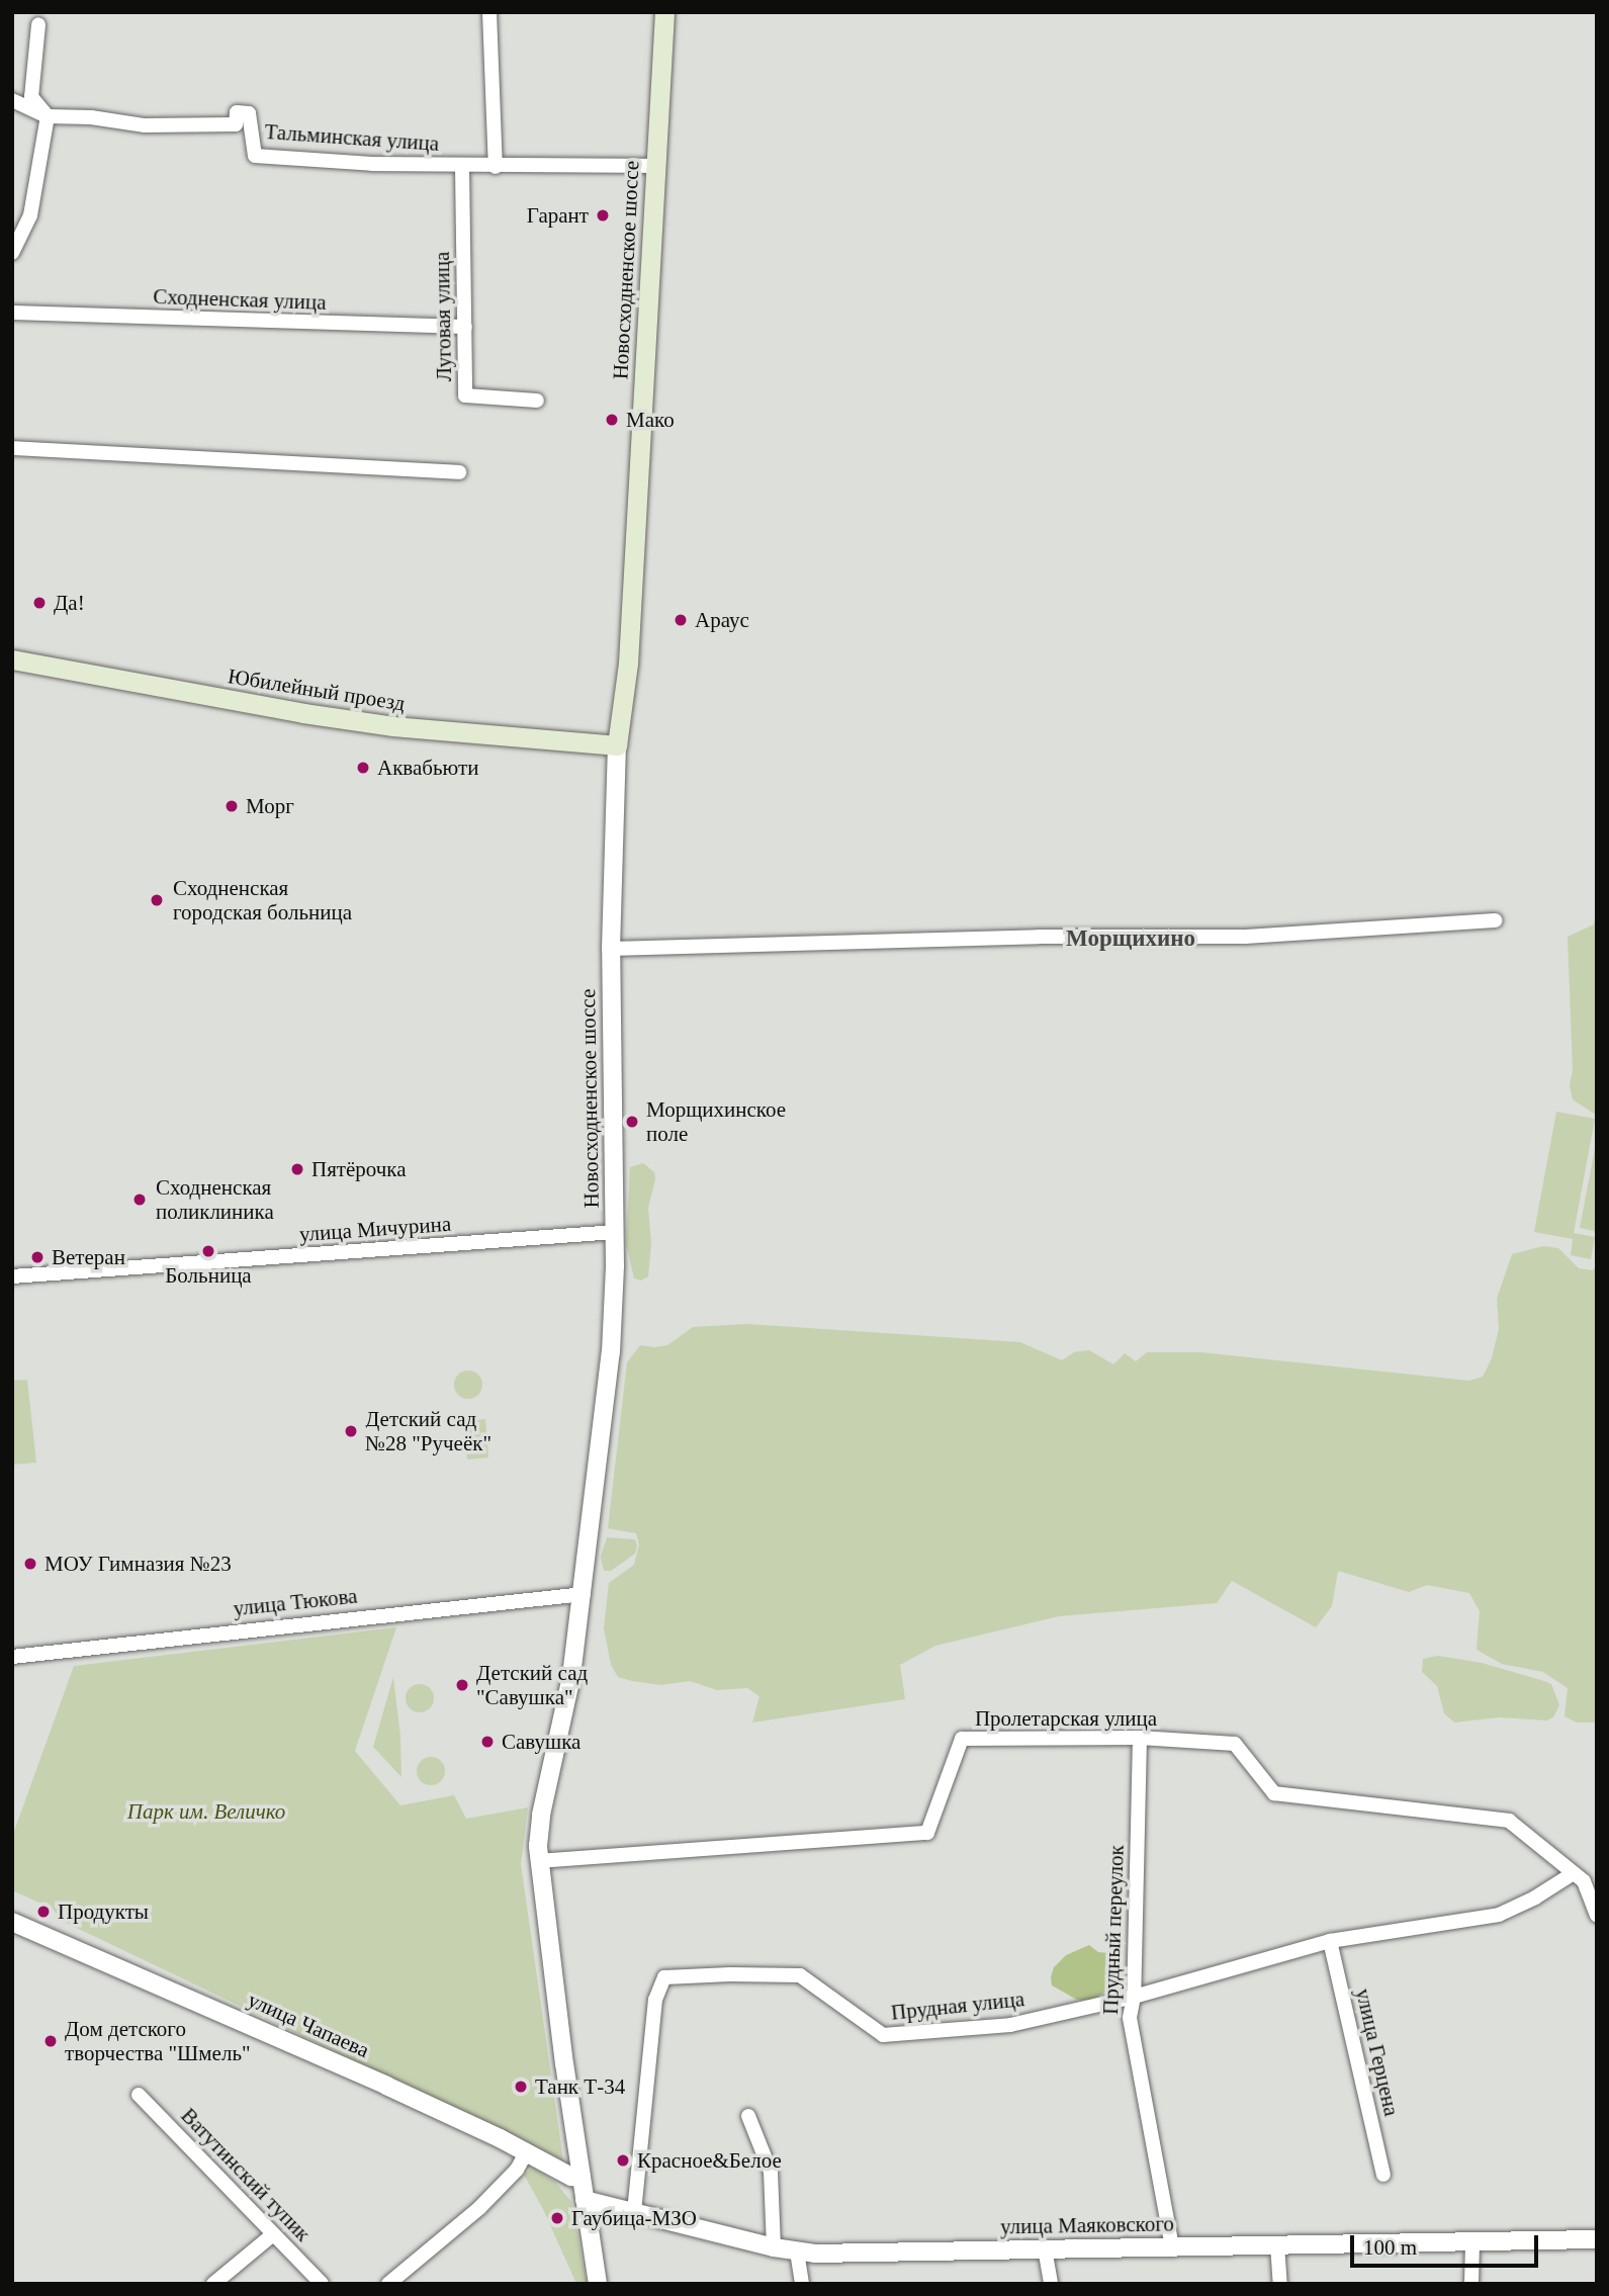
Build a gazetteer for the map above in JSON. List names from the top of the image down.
{
  "streets": {
    "main road": ["Новосходненское шоссе", "Юбилейный проезд"],
    "street": [
      "Тальминская улица",
      "Сходненская улица",
      "Луговая улица",
      "улица Мичурина",
      "улица Тюкова",
      "Пролетарская улица",
      "Прудный переулок",
      "Прудная улица",
      "улица Чапаева",
      "улица Герцена",
      "Ватутинский тупик",
      "улица Маяковского"
    ]
  },
  "crossings": [
    ["Тальминская улица", "Новосходненское шоссе"],
    ["Тальминская улица", "Луговая улица"],
    ["Новосходненское шоссе", "Юбилейный проезд"],
    ["Новосходненское шоссе", "улица Мичурина"],
    ["Новосходненское шоссе", "улица Тюкова"],
    ["Новосходненское шоссе", "Пролетарская улица"],
    ["Новосходненское шоссе", "улица Чапаева"],
    ["Новосходненское шоссе", "улица Маяковского"],
    ["Сходненская улица", "Луговая улица"],
    ["Пролетарская улица", "Прудный переулок"],
    ["Пролетарская улица", "Прудная улица"],
    ["Прудный переулок", "Прудная улица"],
    ["Прудный переулок", "улица Маяковского"],
    ["Прудная улица", "улица Герцена"],
    ["Прудная улица", "улица Маяковского"]
  ],
  "districts": ["Морщихино"],
  "parks": ["Парк им. Величко"],
  "places": [
    "Гарант",
    "Мако",
    "Да!",
    "Араус",
    "Аквабьюти",
    "Морг",
    "Сходненская городская больница",
    "Морщихинское поле",
    "Пятёрочка",
    "Сходненская поликлиника",
    "Больница",
    "Ветеран",
    "Детский сад №28 \"Ручеёк\"",
    "МОУ Гимназия №23",
    "Детский сад \"Савушка\"",
    "Савушка",
    "Продукты",
    "Дом детского творчества \"Шмель\"",
    "Танк Т-34",
    "Красное&Белое",
    "Гаубица-МЗО"
  ],
  "scale_bar": "100 m"
}
